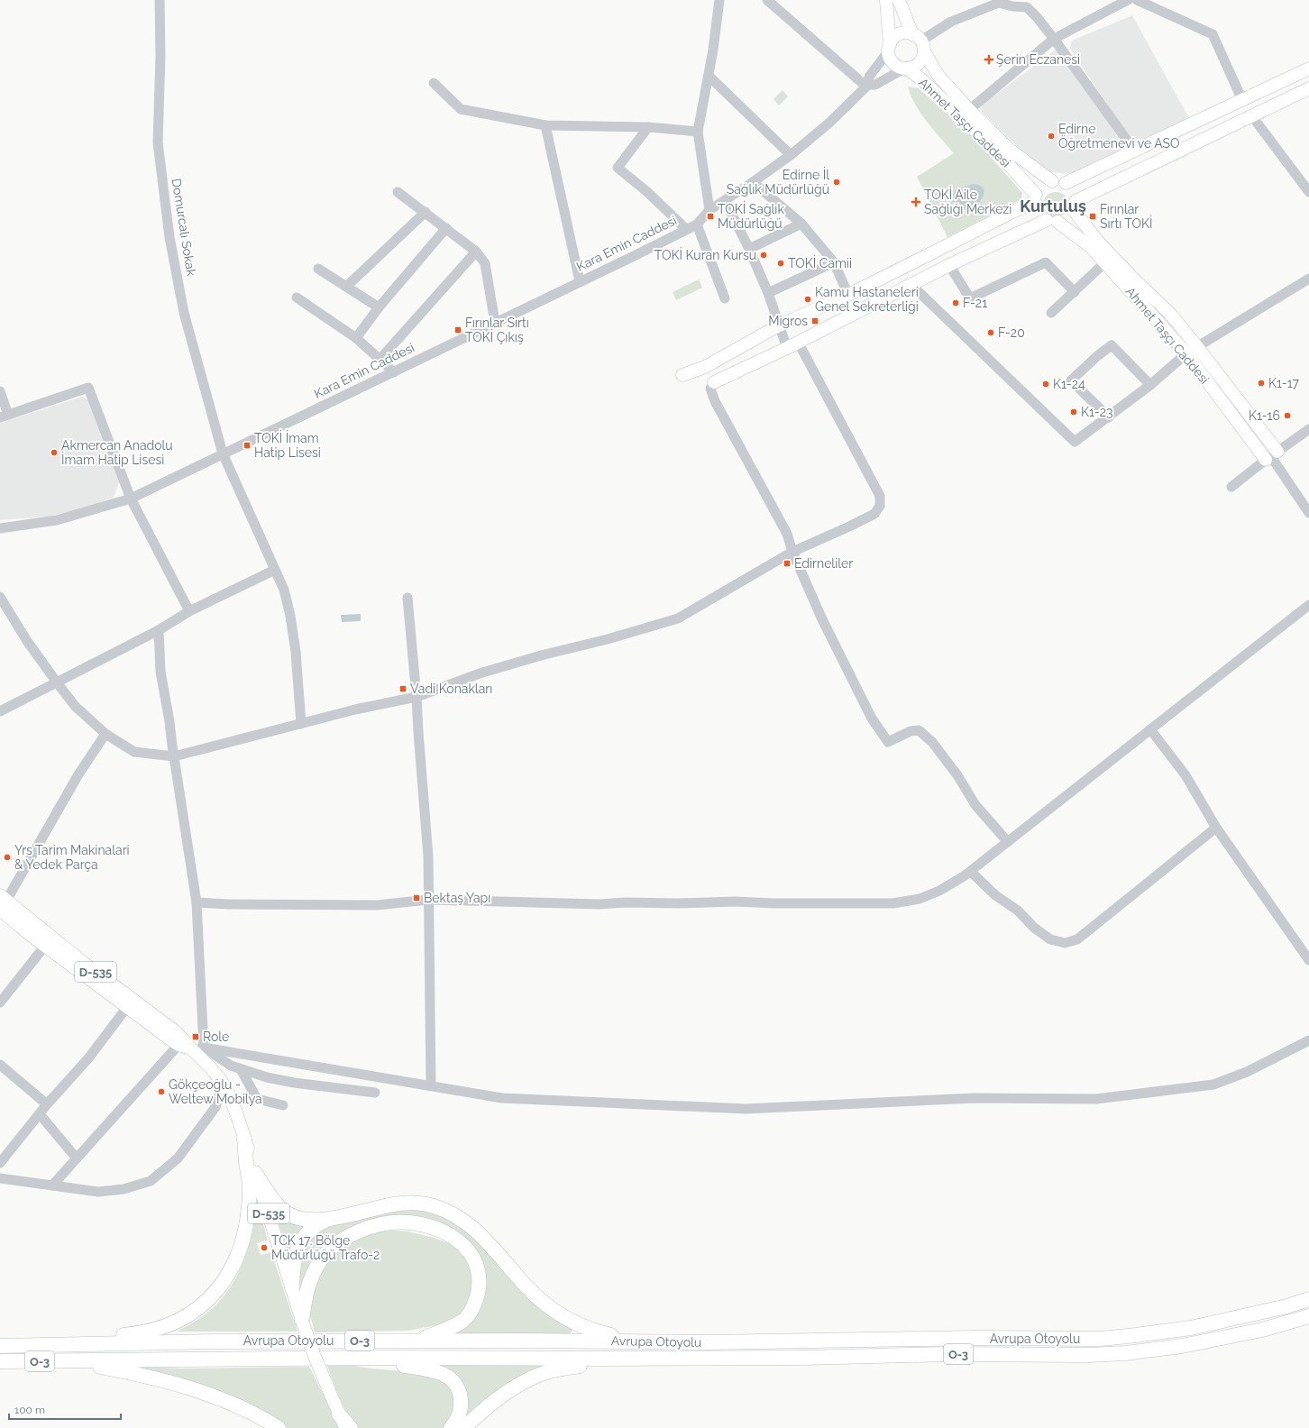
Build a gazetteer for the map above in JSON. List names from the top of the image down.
{
  "streets": {
    "highway": ["Avrupa Otoyolu", "O-3"],
    "main road": ["Ahmet Taşçı Caddesi", "D-535"],
    "street": ["Domurcalı Sokak", "Kara Emin Caddesi"]
  },
  "crossings": [
    ["Domurcalı Sokak", "Kara Emin Caddesi"]
  ],
  "districts": ["Kurtuluş"],
  "places": {
    "health": ["Şerin Eczanesi", "TOKİ Aile Sağlığı Merkezi"],
    "other": [
      "Edirne Öğretmenevi ve ASO",
      "Edirne İl Sağlık Müdürlüğü",
      "TOKİ Kuran Kursu",
      "TOKİ Camii",
      "Kamu Hastaneleri Genel Sekreterliği",
      "F-21",
      "F-20",
      "K1-17",
      "K1-24",
      "K1-23",
      "K1-16",
      "Akmercan Anadolu İmam Hatip Lisesi",
      "Yrs Tarim Makinalari & Yedek Parça",
      "Gökçeoğlu - Weltew Mobilya",
      "TCK 17. Bölge Müdürlüğü Trafo-2"
    ],
    "transit": [
      "TOKİ Sağlık Müdürlüğü",
      "Fırınlar Sırtı TOKİ",
      "Migros",
      "Fırınlar Sırtı TOKİ Çıkış",
      "TOKİ İmam Hatip Lisesi",
      "Edirneliler",
      "Vadi Konakları",
      "Bektaş Yapı",
      "Role"
    ]
  },
  "scale_bar": "100 m"
}
